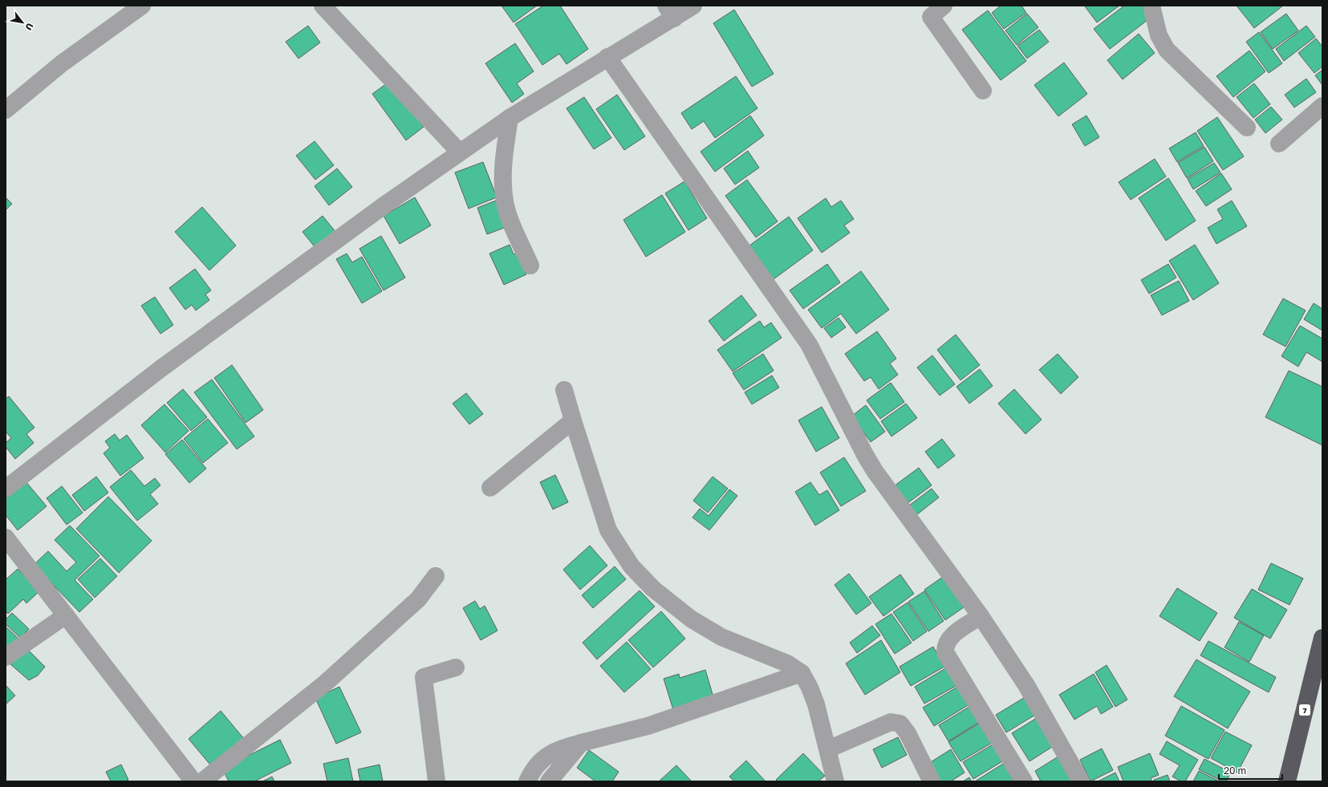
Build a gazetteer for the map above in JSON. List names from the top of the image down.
{
  "streets": {
    "highway": ["7"]
  },
  "scale_bar": "20 m",
  "north": "bottom right"
}
